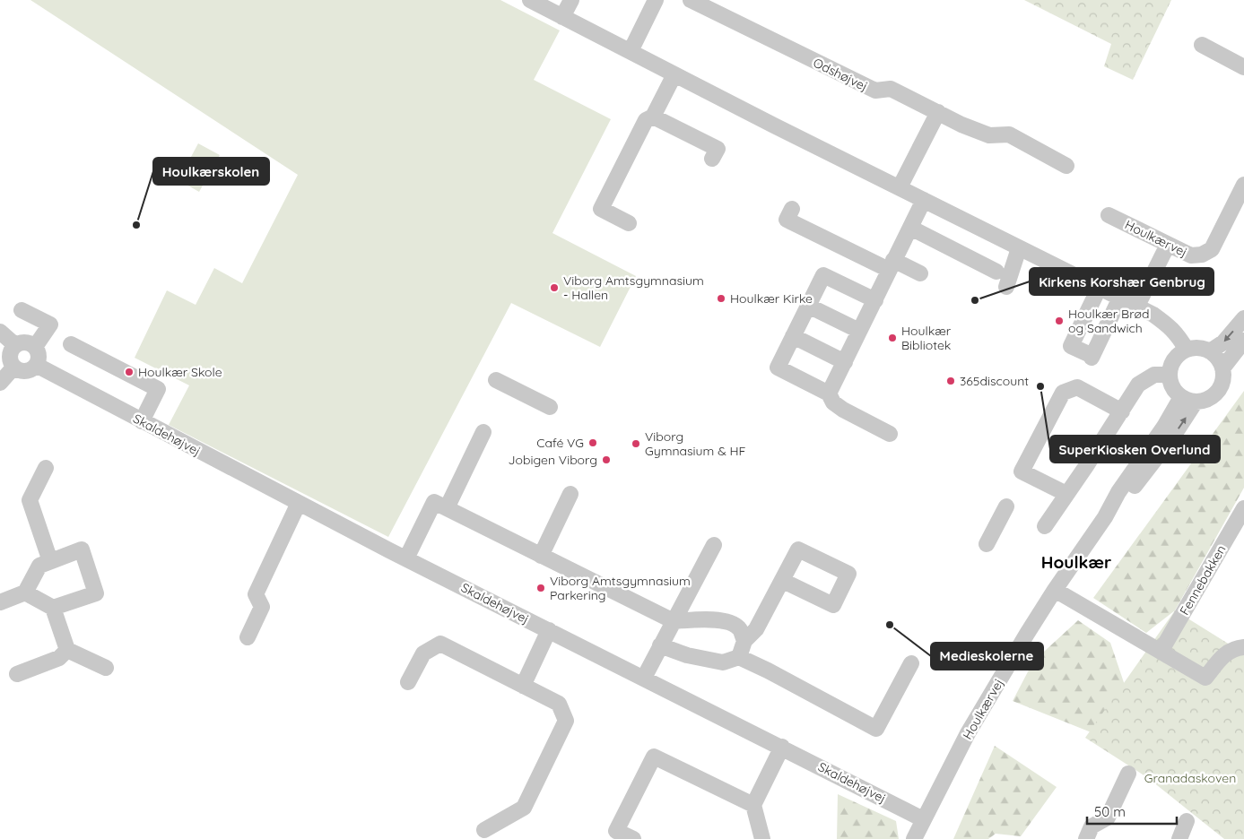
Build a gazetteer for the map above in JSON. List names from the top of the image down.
{
  "streets": {
    "street": [
      "Odshøjvej",
      "Houlkærvej",
      "Skaldehøjvej",
      "Fennebakken"
    ]
  },
  "crossings": [
    ["Houlkærvej", "Skaldehøjvej"]
  ],
  "districts": ["Houlkær"],
  "parks": ["Granadaskoven"],
  "places": [
    "Houlkærskolen",
    "Viborg Amtsgymnasium - Hallen",
    "Houlkær Kirke",
    "Kirkens Korshær Genbrug",
    "Houlkær Brød og Sandwich",
    "Houlkær Bibliotek",
    "Houlkær Skole",
    "365discount",
    "SuperKiosken Overlund",
    "Café VG",
    "Viborg Gymnasium & HF",
    "Jobigen Viborg",
    "Viborg Amtsgymnasium Parkering",
    "Medieskolerne"
  ],
  "scale_bar": "50 m"
}
